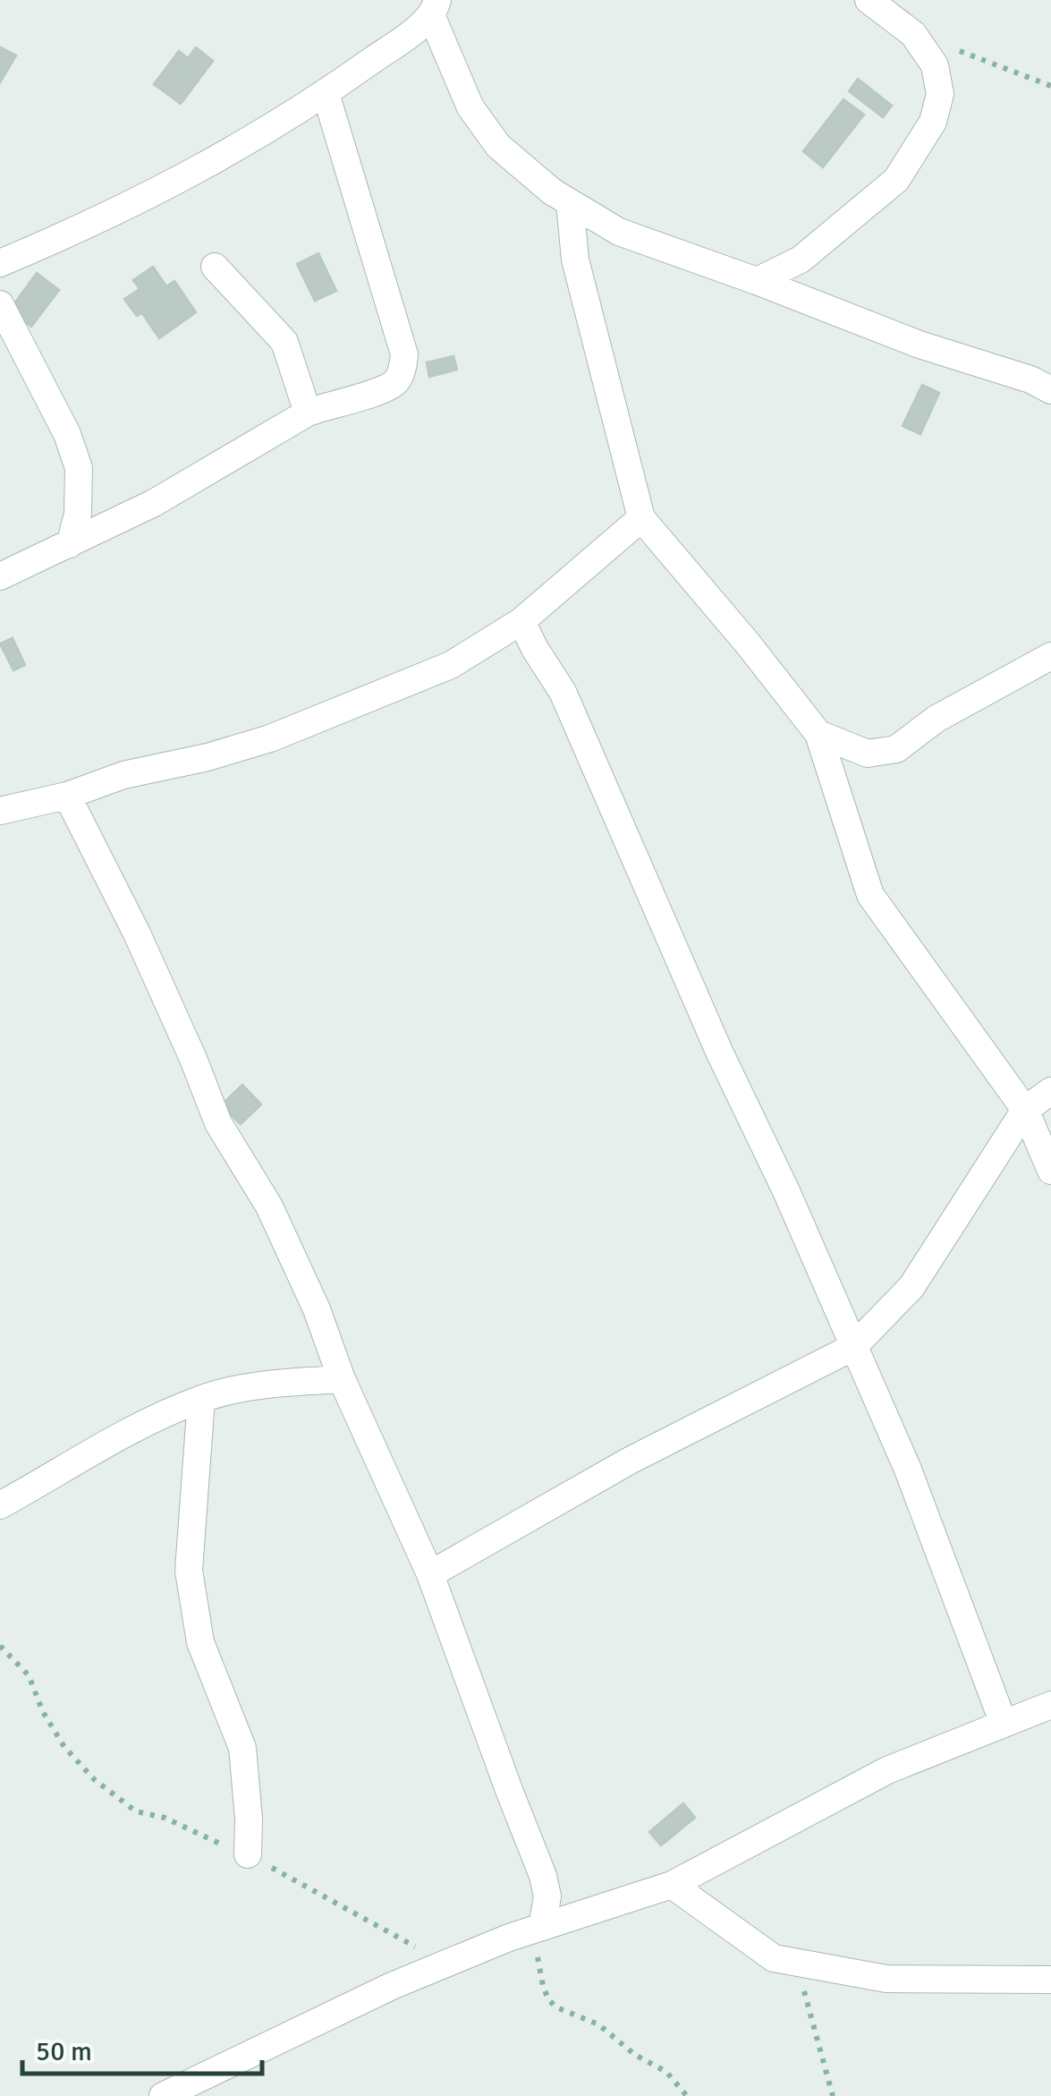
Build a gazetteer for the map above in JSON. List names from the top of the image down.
{
  "scale_bar": "50 m"
}
